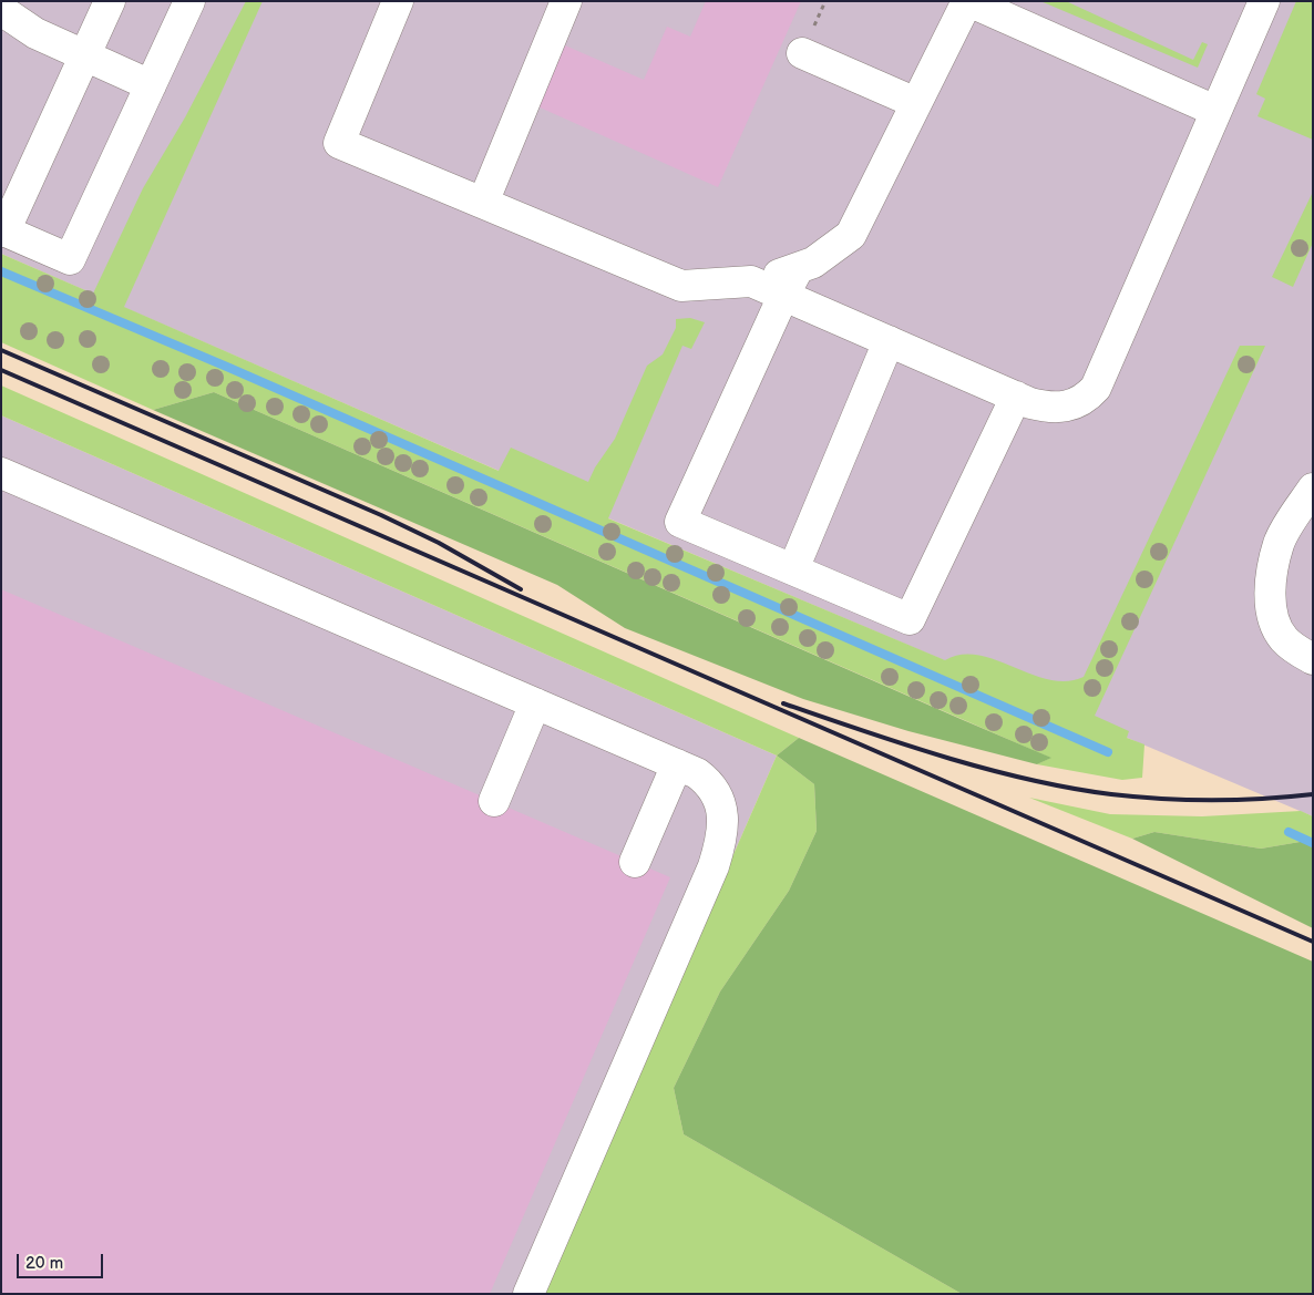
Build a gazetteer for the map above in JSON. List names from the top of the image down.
{
  "scale_bar": "20 m"
}
